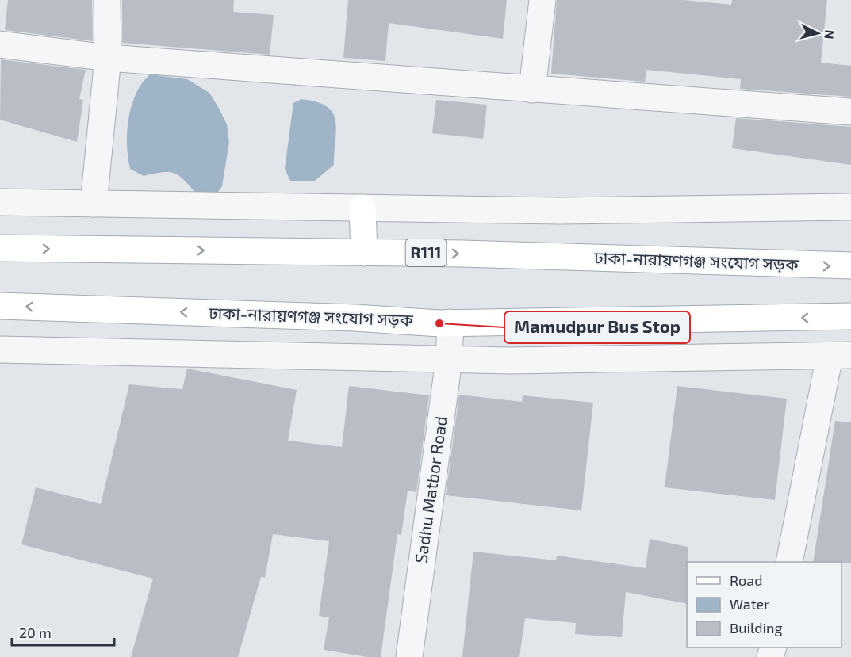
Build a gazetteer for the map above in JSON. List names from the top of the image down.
{
  "streets": {
    "main road": ["R111", "ঢাকা-নারায়ণগঞ্জ সংযোগ সড়ক"],
    "street": ["Sadhu Matbor Road"]
  },
  "crossings": [
    ["ঢাকা-নারায়ণগঞ্জ সংযোগ সড়ক", "Sadhu Matbor Road"]
  ],
  "places": ["Mamudpur Bus Stop"],
  "legend": ["Road", "Water", "Building"],
  "scale_bar": "20 m",
  "north": "right"
}
